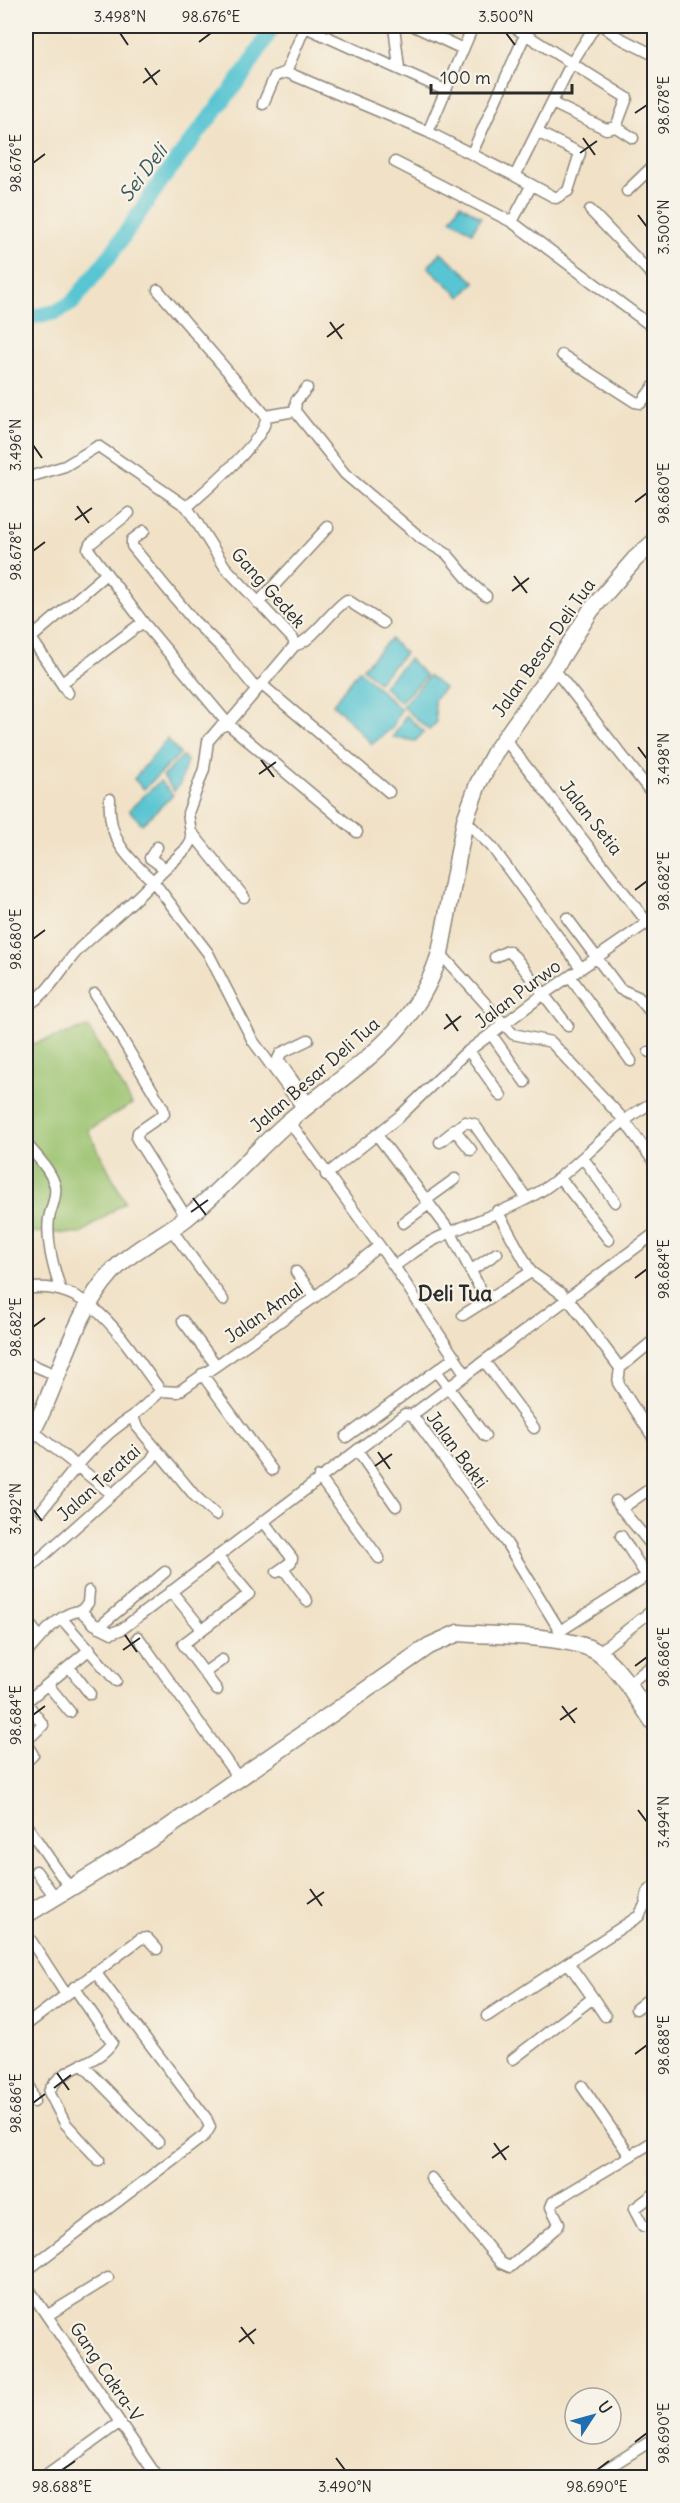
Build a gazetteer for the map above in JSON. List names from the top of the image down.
{
  "streets": {
    "main road": ["Jalan Besar Deli Tua"],
    "street": [
      "Gang Gedek",
      "Jalan Setia",
      "Jalan Purwo",
      "Jalan Amal",
      "Jalan Bakti",
      "Jalan Teratai",
      "Gang Cakra-V"
    ]
  },
  "crossings": [
    ["Jalan Besar Deli Tua", "Jalan Setia"],
    ["Jalan Setia", "Jalan Purwo"],
    ["Jalan Amal", "Jalan Teratai"]
  ],
  "districts": ["Deli Tua"],
  "water": ["Sei Deli"],
  "scale_bar": "100 m",
  "north": "top right",
  "coordinates": [
    "3.498°N",
    "98.676°E",
    "3.500°N",
    "98.678°E",
    "3.496°N",
    "98.680°E",
    "98.682°E",
    "98.684°E",
    "3.492°N",
    "98.686°E",
    "3.494°N",
    "98.688°E",
    "98.690°E",
    "3.490°N"
  ]
}
